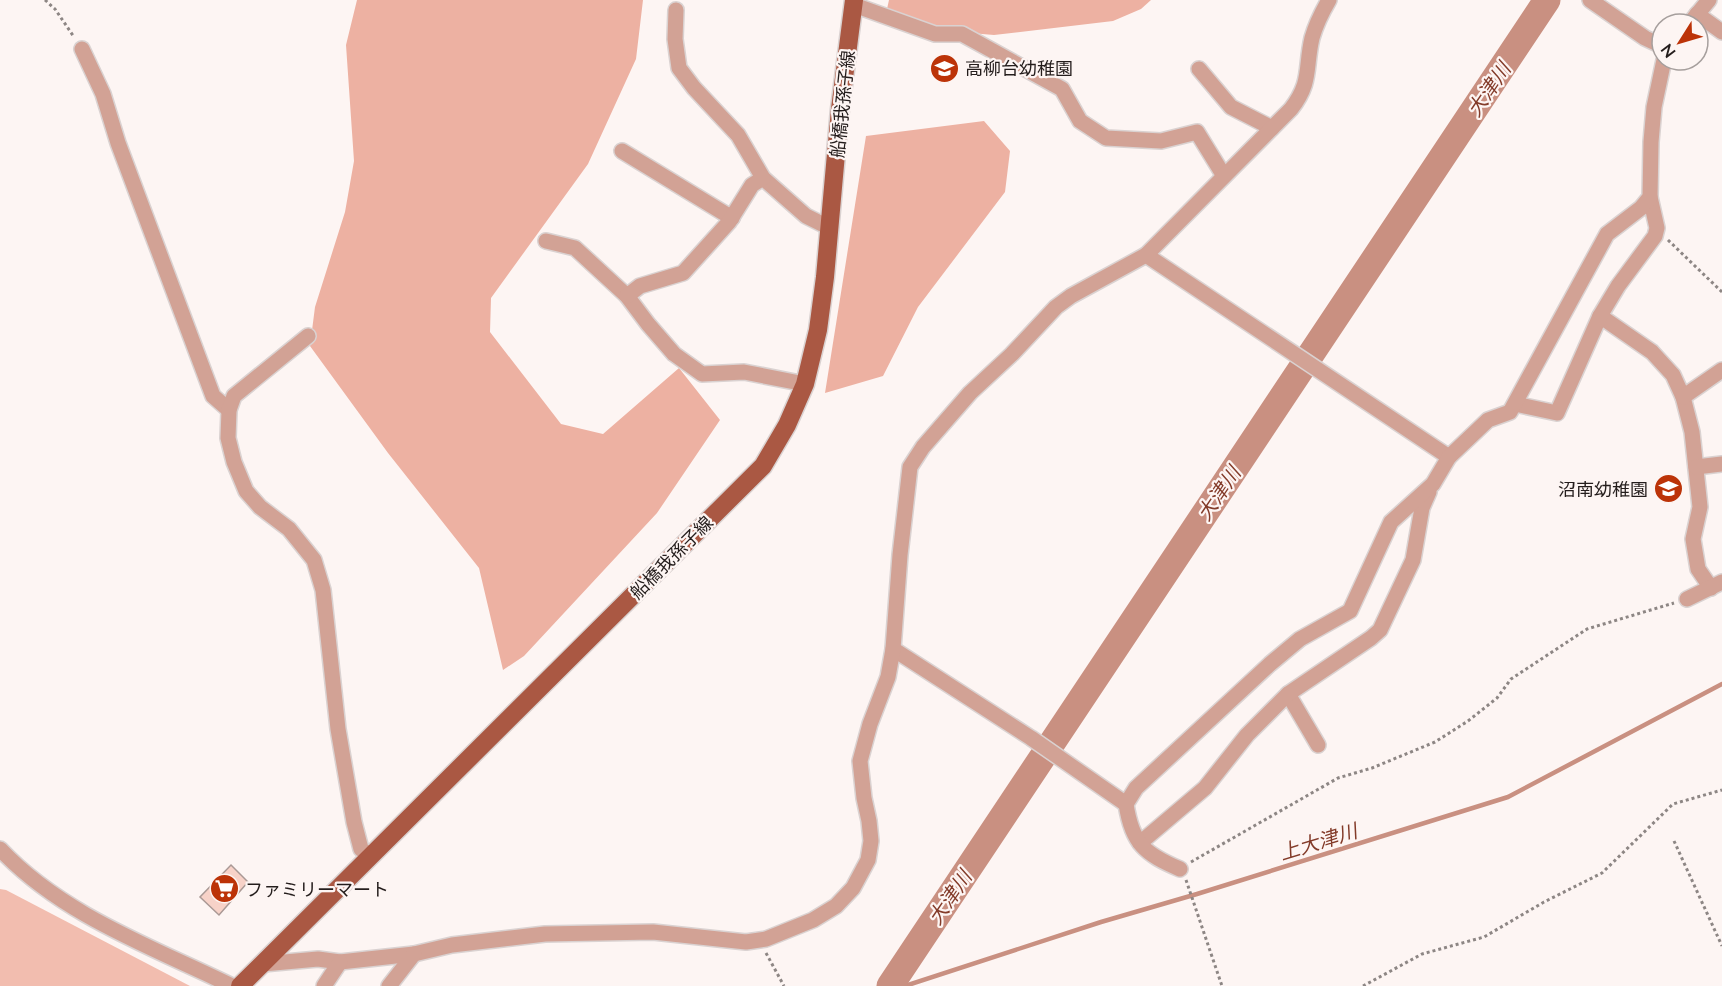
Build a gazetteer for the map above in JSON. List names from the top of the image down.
{
  "streets": {
    "main road": ["船橋我孫子線"]
  },
  "water": ["大津川", "上大津川"],
  "places": {
    "school or university": ["高柳台幼稚園", "沼南幼稚園"],
    "supermarket": ["ファミリーマート"]
  },
  "north": "bottom left"
}
